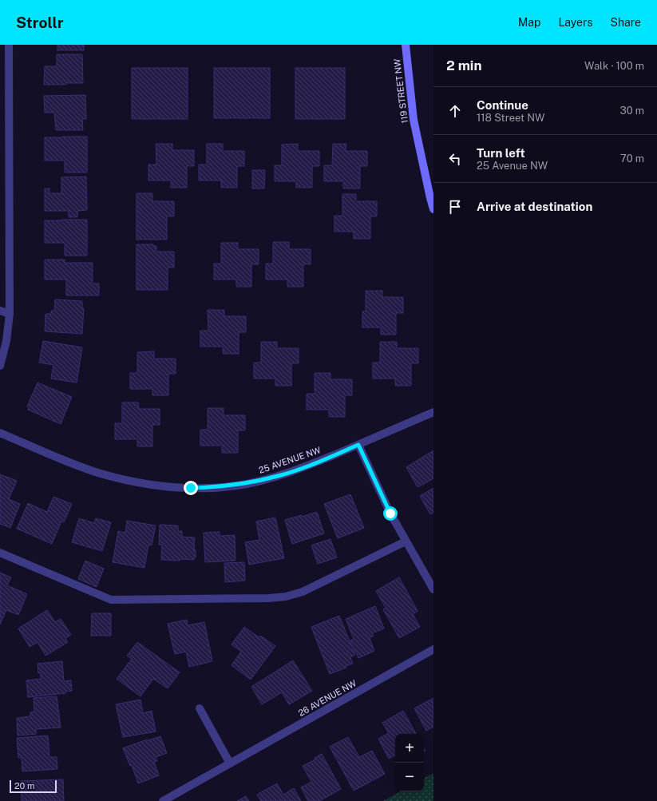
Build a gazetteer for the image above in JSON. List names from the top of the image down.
{
  "streets": {
    "main road": ["119 STREET NW"],
    "street": ["25 AVENUE NW", "26 AVENUE NW"]
  },
  "scale_bar": "20 m",
  "page": {
    "header": "Strollr",
    "nav": ["Map", "Layers", "Share"],
    "heading": ["2 min", "Walk · 100 m"],
    "list": [
      ["Continue", "118 Street NW", "30 m"],
      ["Turn left", "25 Avenue NW", "70 m"],
      "Arrive at destination"
    ],
    "map_buttons": ["+", "−"],
    "scale": "20 m"
  }
}
